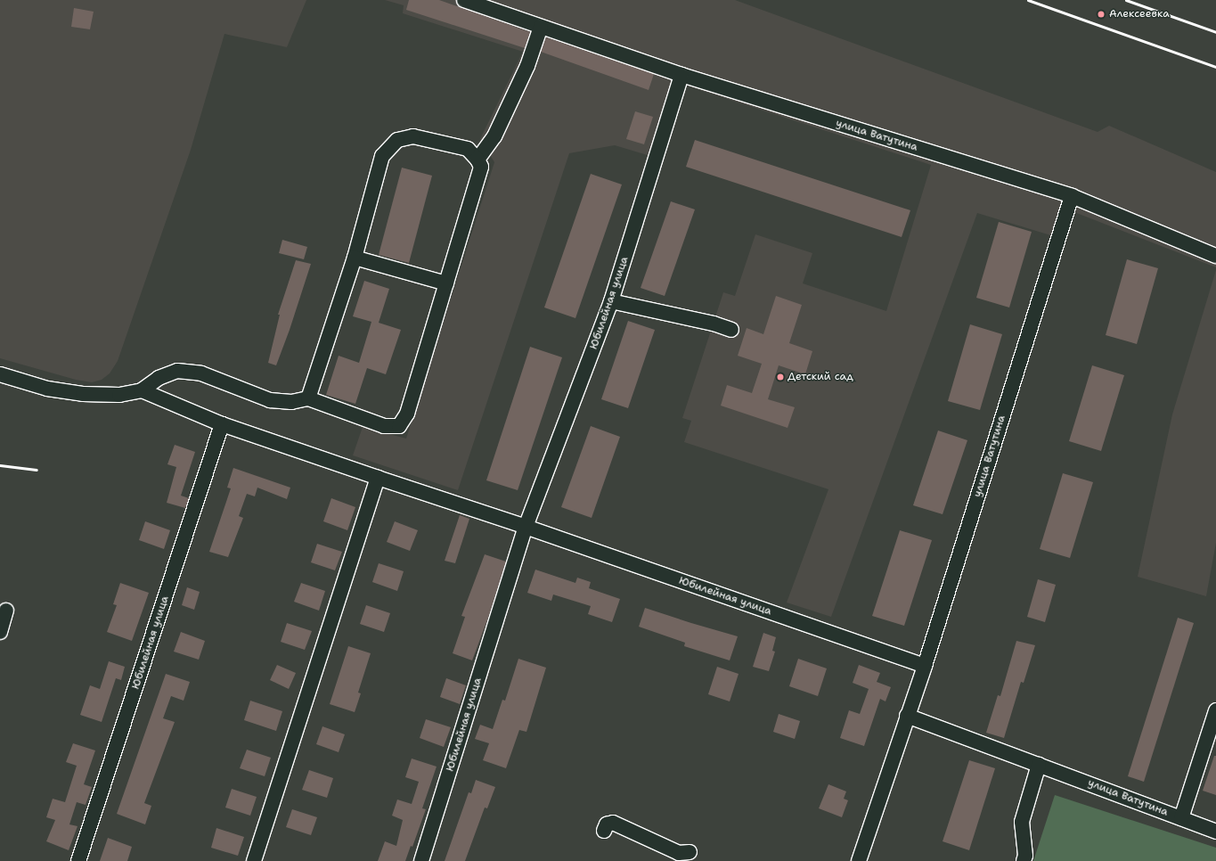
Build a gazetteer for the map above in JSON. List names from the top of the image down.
{
  "streets": {
    "street": ["улица Ватутина", "Юбилейная улица"]
  },
  "crossings": [
    ["улица Ватутина", "Юбилейная улица"]
  ],
  "places": ["Алексеевка", "Детский сад"]
}
